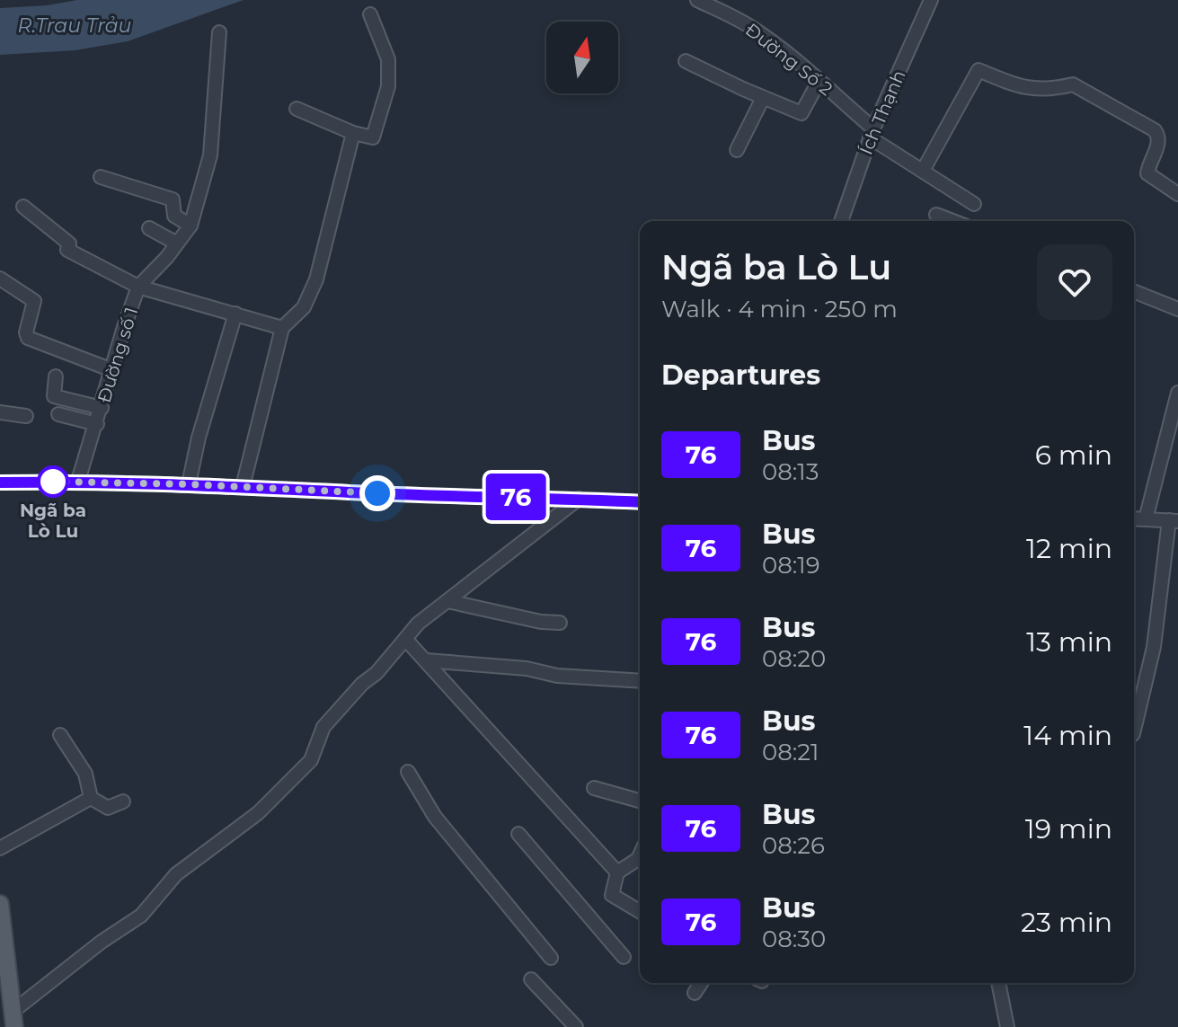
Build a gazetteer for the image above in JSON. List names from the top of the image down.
{
  "streets": {
    "street": ["Đường Số 2", "Ích Thạnh", "Đường số 1"]
  },
  "crossings": [
    ["Đường Số 2", "Ích Thạnh"]
  ],
  "water": ["R.Trau Trảu"],
  "places": ["Ngã ba Lò Lu"],
  "lines": ["bus line 76"],
  "north": "top",
  "page": {
    "on_map": "76",
    "heading": [
      ["Ngã ba Lò Lu", "Walk · 4 min · 250 m"],
      "Departures"
    ],
    "list": [
      {
        "mark": "76",
        "name": "Bus",
        "note": "08:13",
        "value": "6 min"
      },
      {
        "mark": "76",
        "name": "Bus",
        "note": "08:19",
        "value": "12 min"
      },
      {
        "mark": "76",
        "name": "Bus",
        "note": "08:20",
        "value": "13 min"
      },
      {
        "mark": "76",
        "name": "Bus",
        "note": "08:21",
        "value": "14 min"
      },
      {
        "mark": "76",
        "name": "Bus",
        "note": "08:26",
        "value": "19 min"
      },
      {
        "mark": "76",
        "name": "Bus",
        "note": "08:30",
        "value": "23 min"
      }
    ]
  }
}
